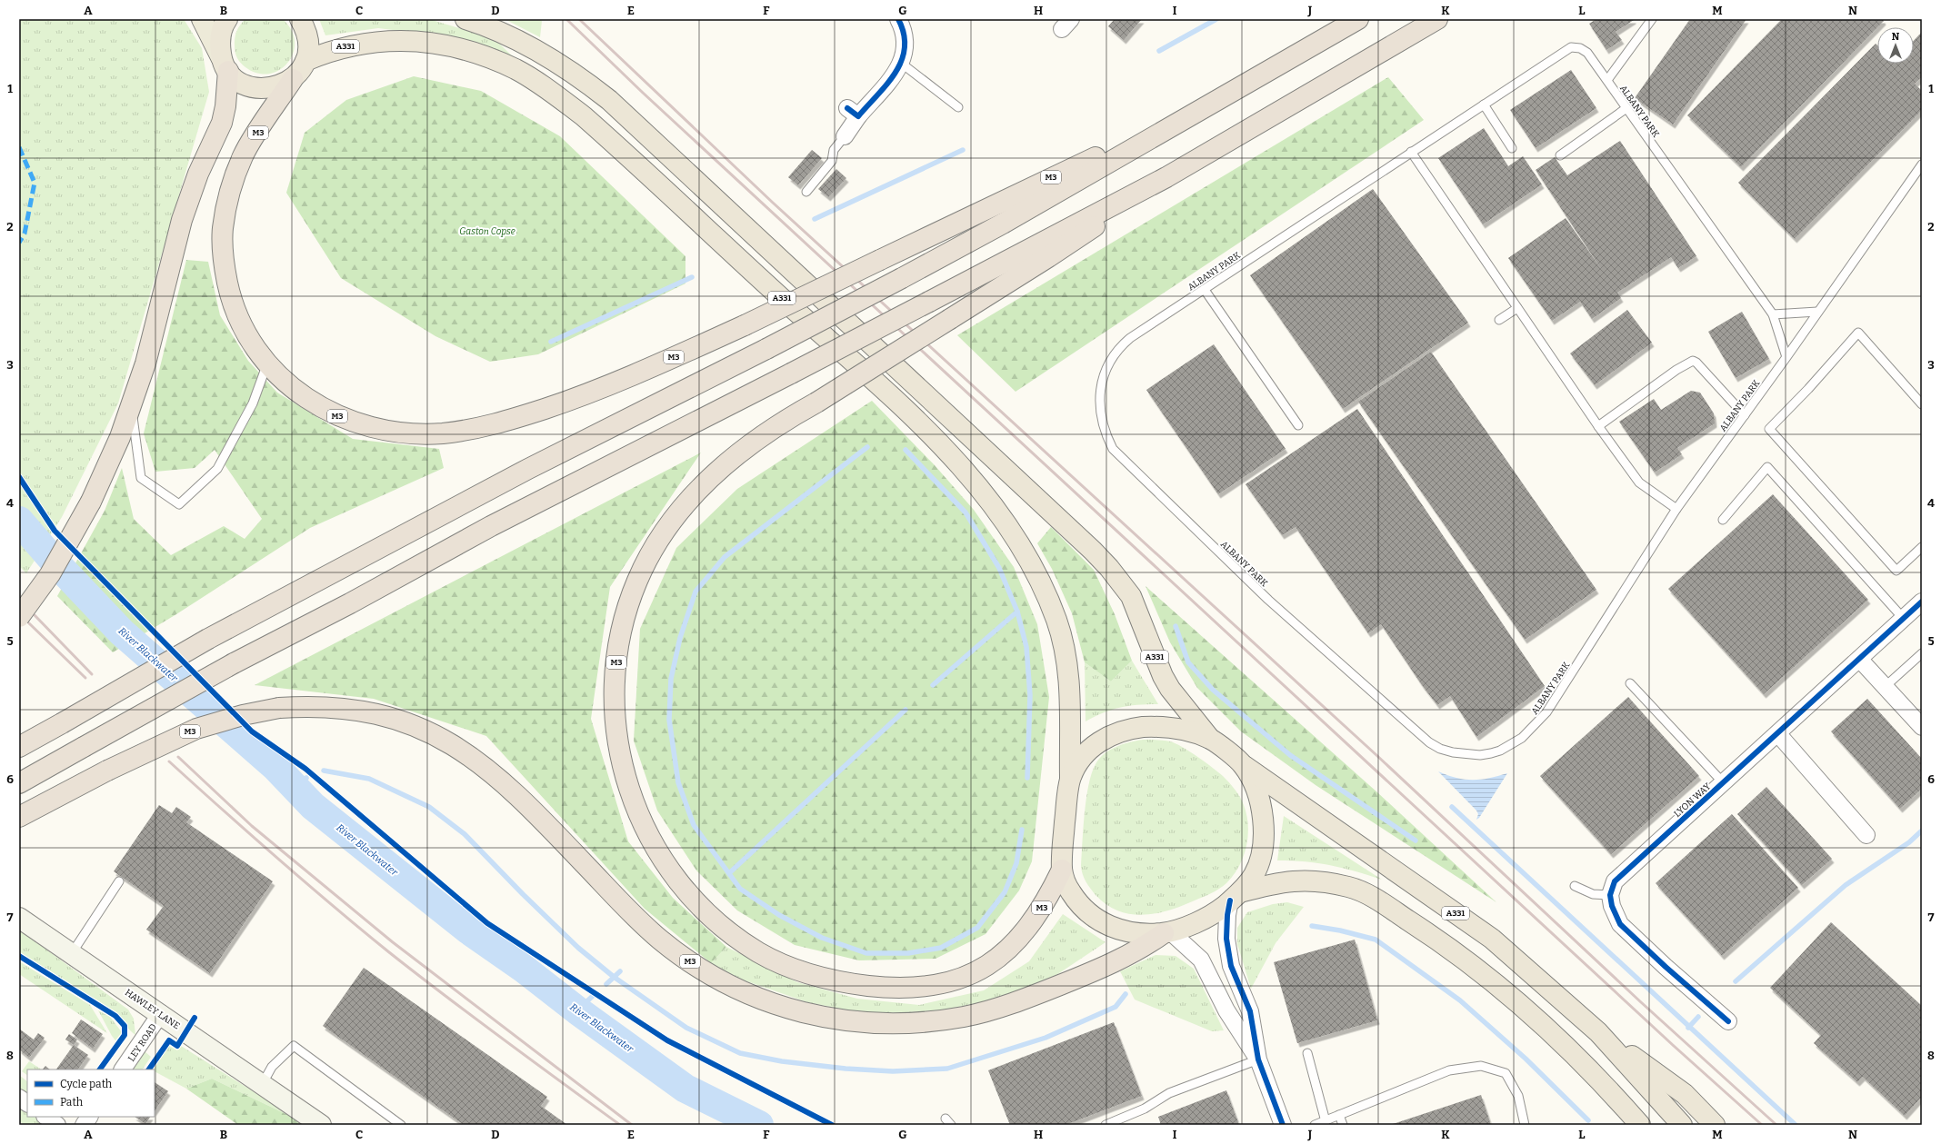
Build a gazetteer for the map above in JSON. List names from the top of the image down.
{
  "streets": {
    "highway": ["A331", "M3"],
    "main road": ["HAWLEY LANE"],
    "street": ["LYON WAY", "LEY ROAD"],
    "lane": ["ALBANY PARK"]
  },
  "crossings": [
    ["HAWLEY LANE", "LEY ROAD"]
  ],
  "water": ["River Blackwater"],
  "parks": ["Gaston Copse"],
  "legend": ["Cycle path", "Path"],
  "north": "top",
  "grid": {
    "columns": [
      "A",
      "B",
      "C",
      "D",
      "E",
      "F",
      "G",
      "H",
      "I",
      "J",
      "K",
      "L",
      "M",
      "N"
    ],
    "rows": [
      "1",
      "2",
      "3",
      "4",
      "5",
      "6",
      "7",
      "8"
    ]
  }
}
